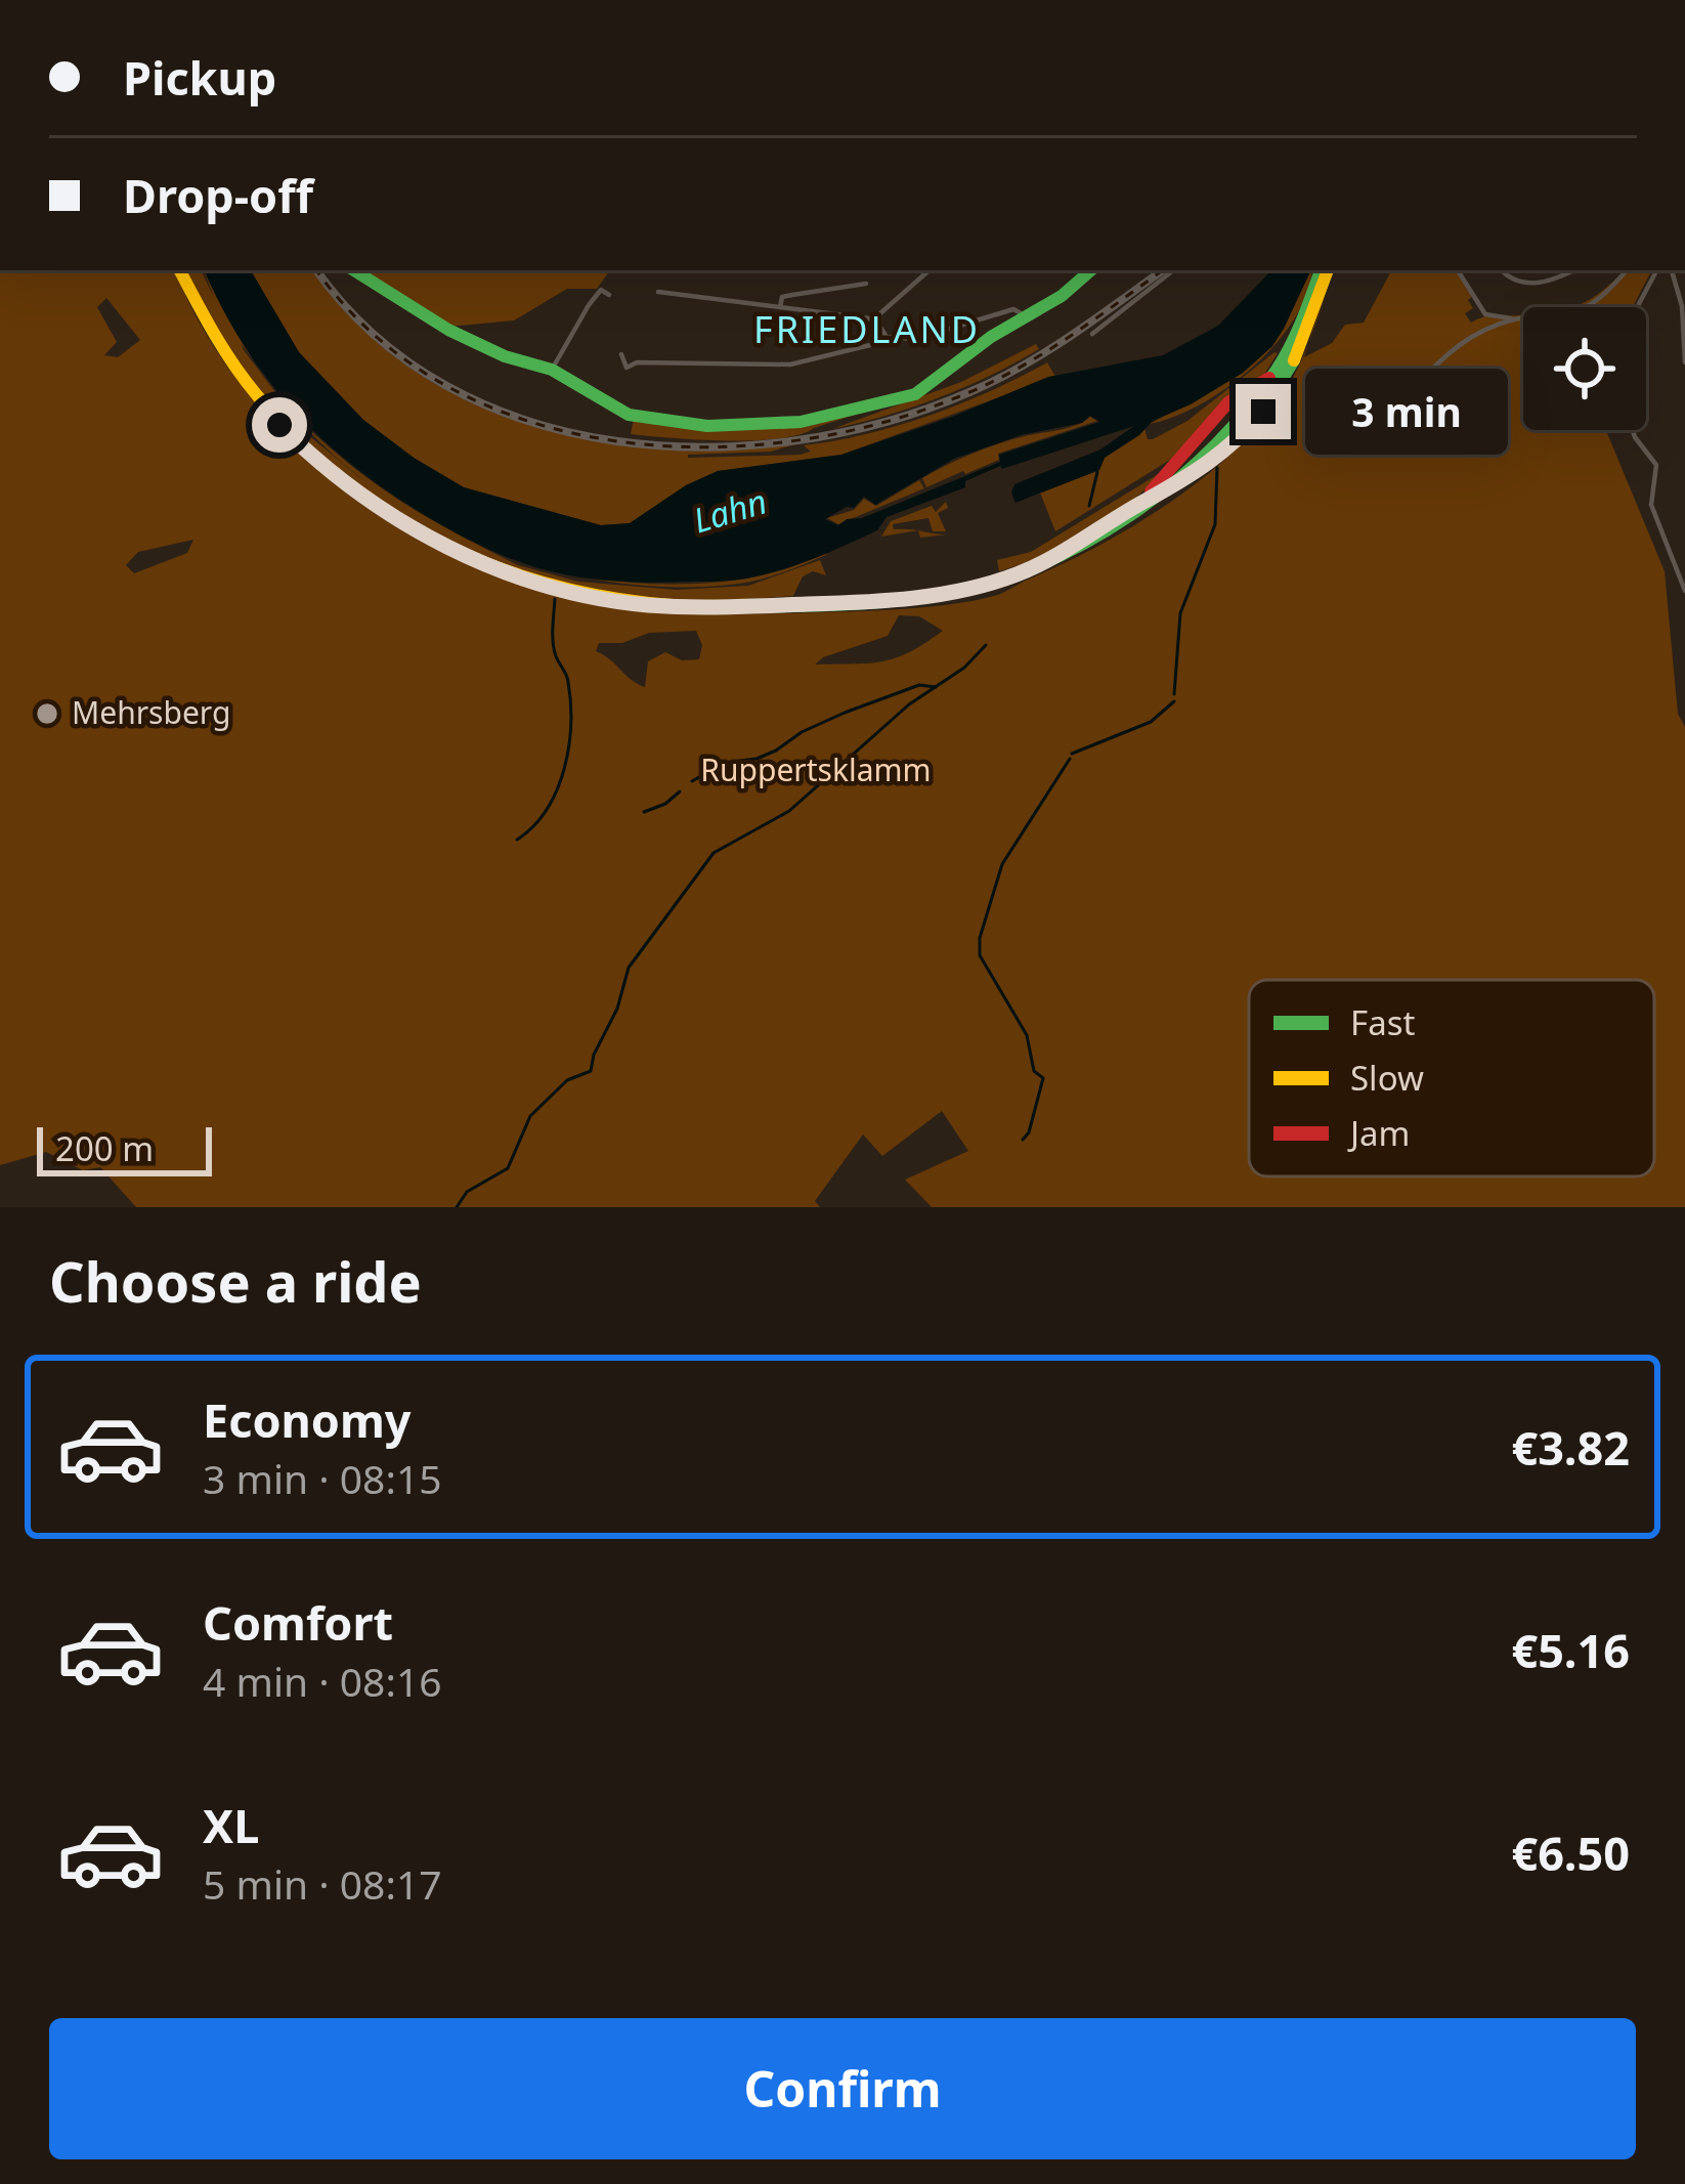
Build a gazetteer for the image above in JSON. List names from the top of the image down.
{
  "districts": ["FRIEDLAND"],
  "water": ["Lahn"],
  "parks": ["Ruppertsklamm"],
  "places": ["Mehrsberg"],
  "legend": ["Fast", "Slow", "Jam"],
  "scale_bar": "200 m",
  "page": {
    "banner": ["Pickup", "Drop-off"],
    "bubble": "3 min",
    "scale": "200 m",
    "heading": "Choose a ride",
    "list": [
      {
        "name": "Economy",
        "note": "3 min · 08:15",
        "value": "€3.82"
      },
      {
        "name": "Comfort",
        "note": "4 min · 08:16",
        "value": "€5.16"
      },
      {
        "name": "XL",
        "note": "5 min · 08:17",
        "value": "€6.50"
      }
    ],
    "buttons": "Confirm"
  }
}
